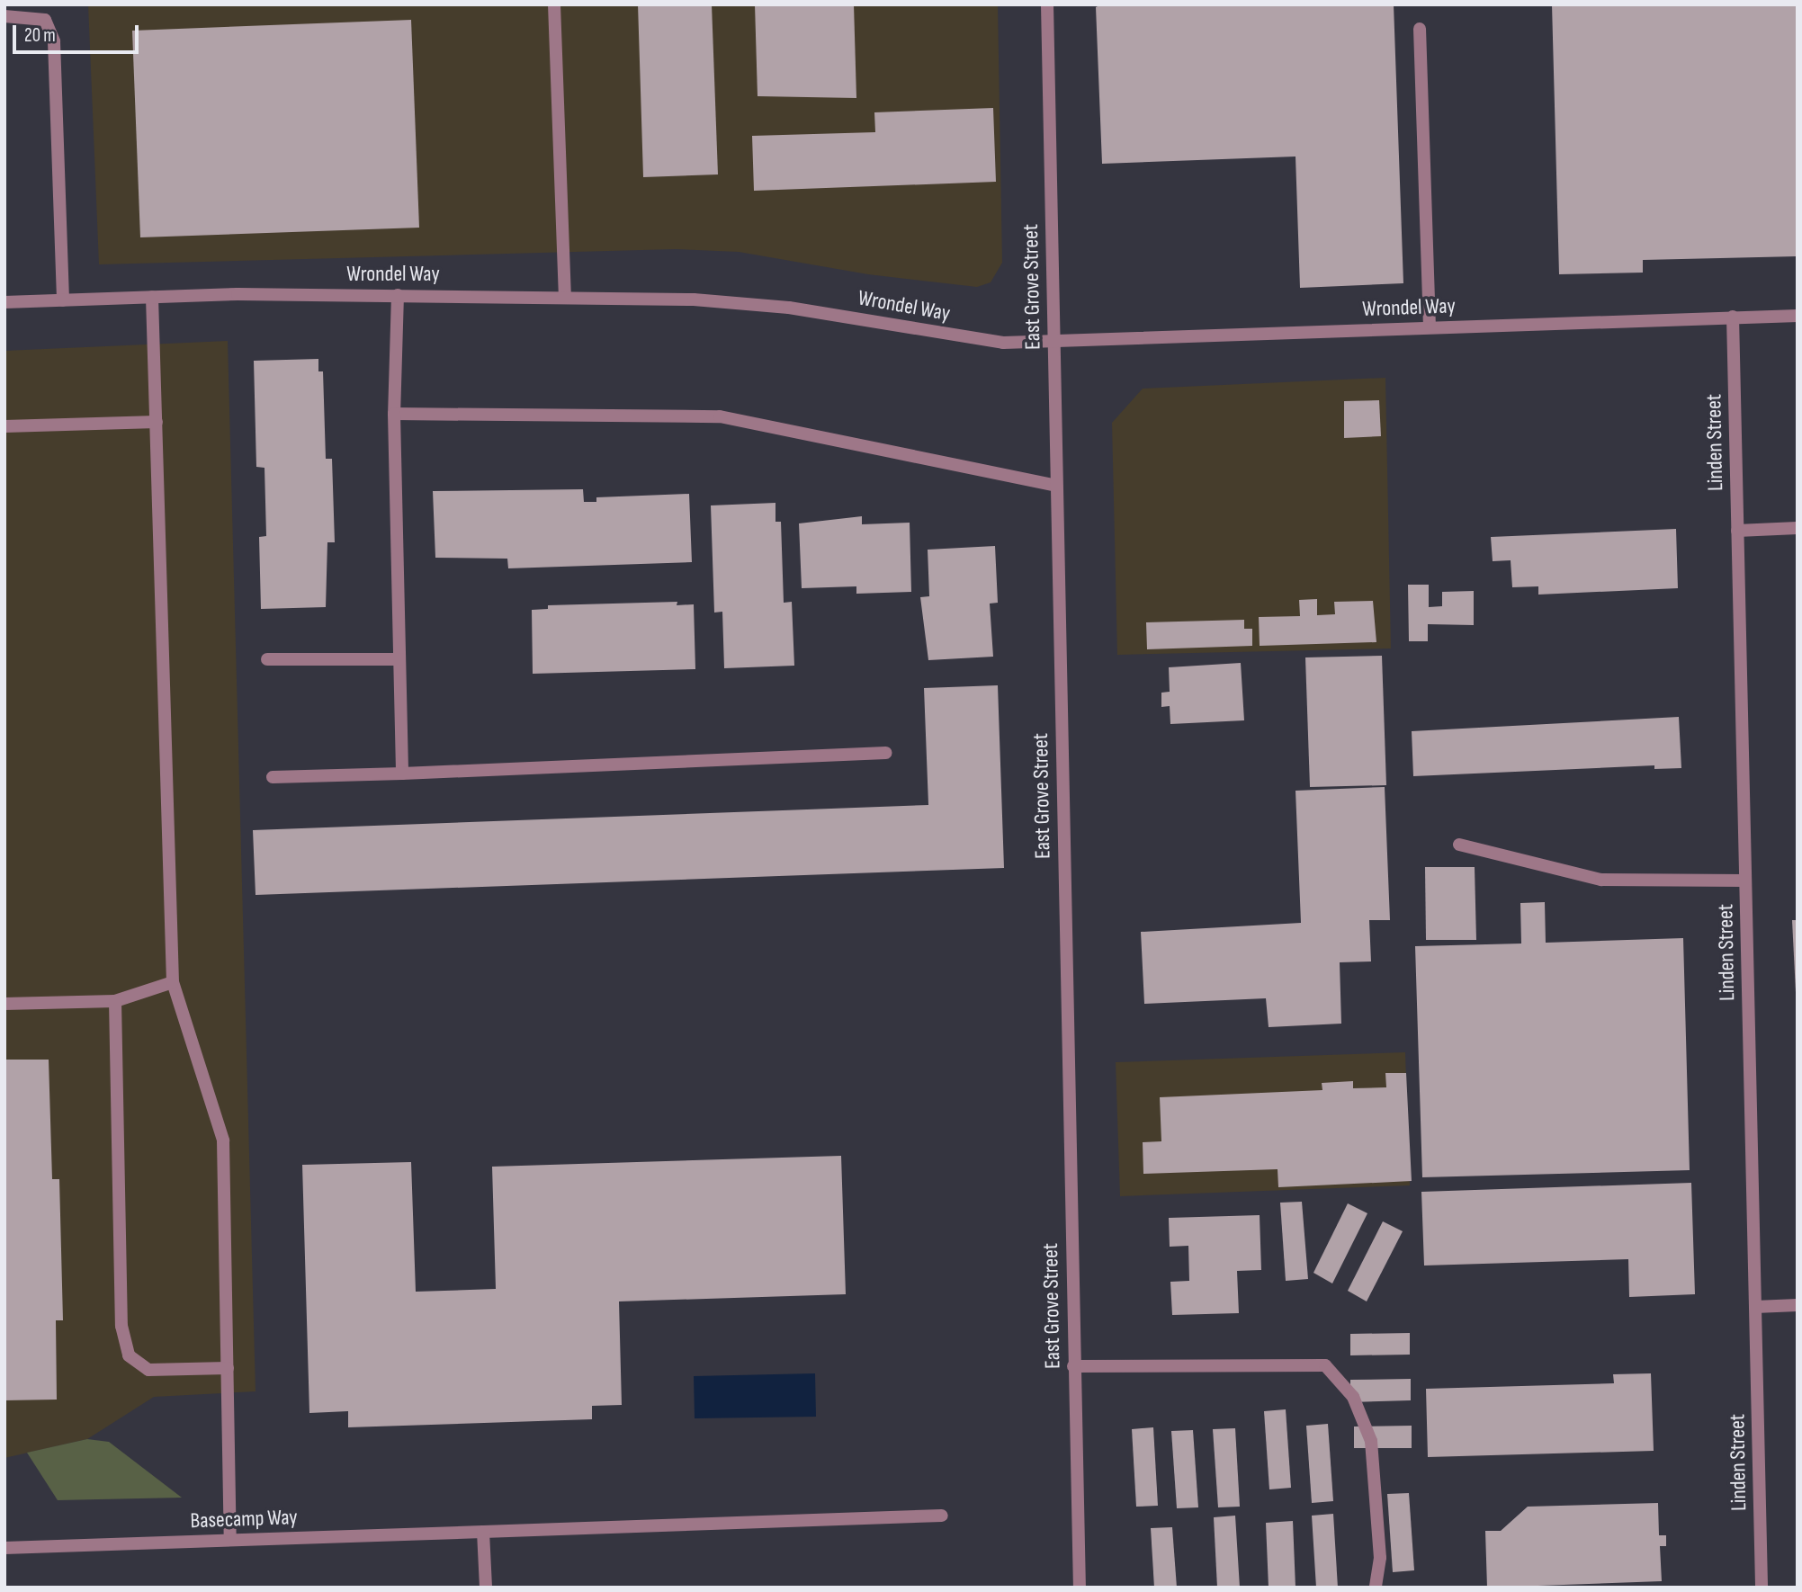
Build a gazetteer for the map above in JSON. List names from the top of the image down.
{
  "streets": {
    "street": [
      "Wrondel Way",
      "East Grove Street",
      "Linden Street",
      "Basecamp Way"
    ]
  },
  "crossings": [
    ["Wrondel Way", "East Grove Street"],
    ["Wrondel Way", "Linden Street"]
  ],
  "scale_bar": "20 m"
}
